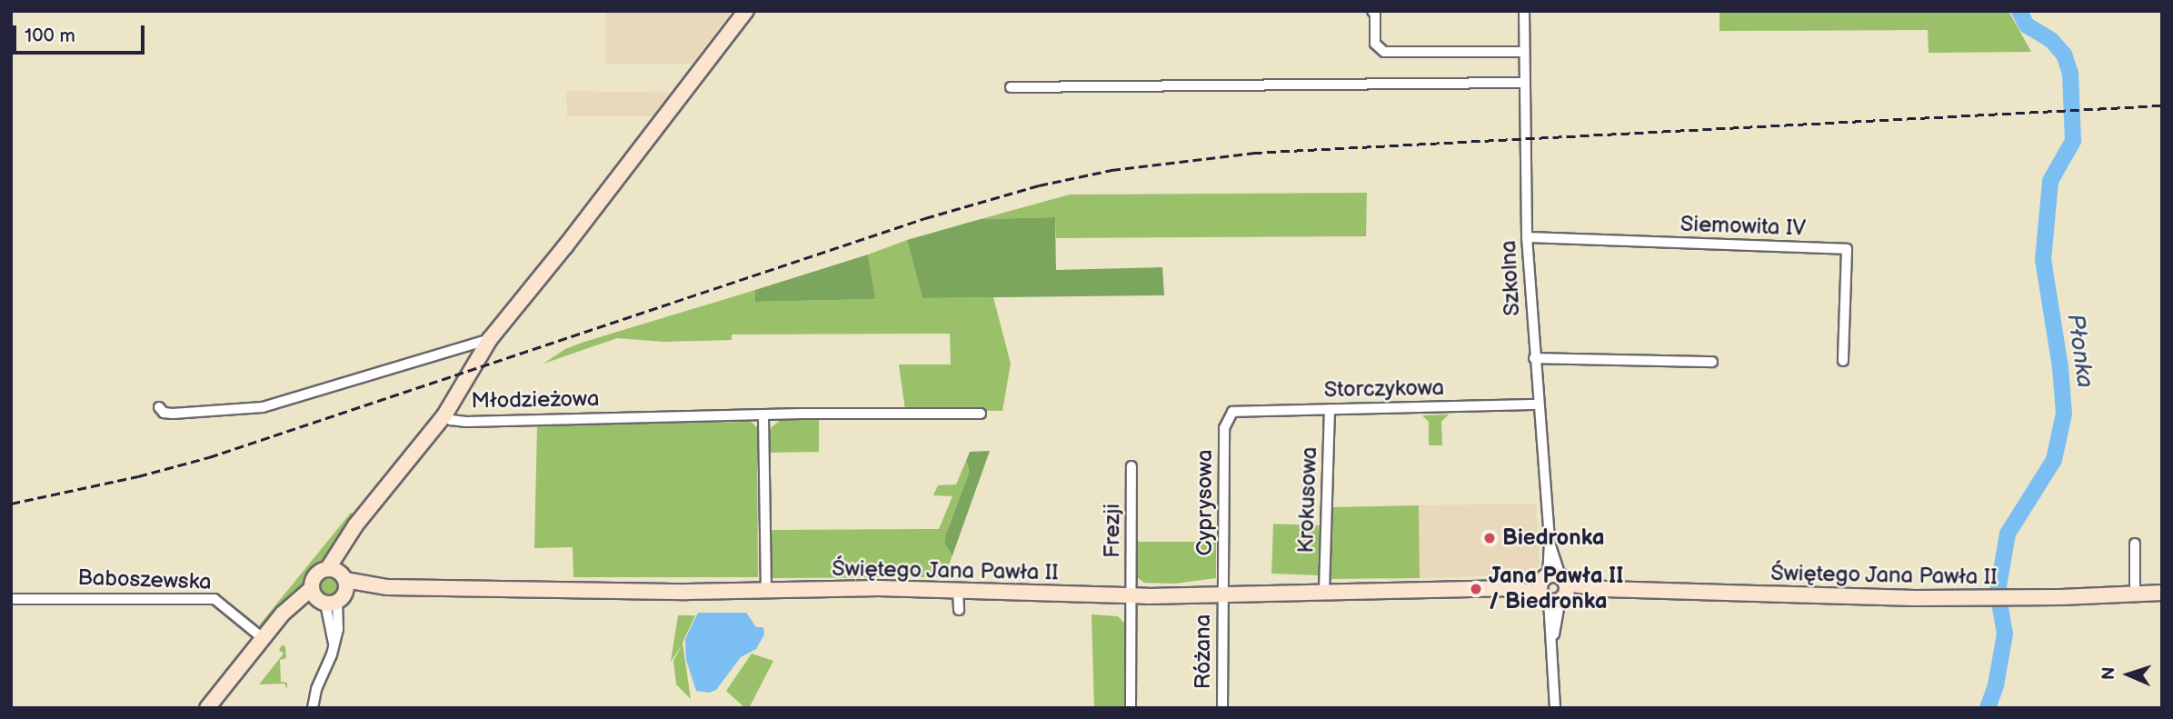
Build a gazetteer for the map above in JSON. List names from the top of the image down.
{
  "streets": {
    "street": [
      "Siemowita IV",
      "Szkolna",
      "Storczykowa",
      "Młodzieżowa",
      "Krokusowa",
      "Cyprysowa",
      "Frezji",
      "Świętego Jana Pawła II",
      "Baboszewska",
      "Różana"
    ]
  },
  "crossings": [
    ["Siemowita IV", "Szkolna"],
    ["Szkolna", "Storczykowa"],
    ["Szkolna", "Świętego Jana Pawła II"],
    ["Storczykowa", "Krokusowa"],
    ["Storczykowa", "Cyprysowa"],
    ["Krokusowa", "Świętego Jana Pawła II"],
    ["Cyprysowa", "Świętego Jana Pawła II"],
    ["Cyprysowa", "Różana"],
    ["Frezji", "Świętego Jana Pawła II"],
    ["Świętego Jana Pawła II", "Różana"]
  ],
  "water": ["Płonka"],
  "places": ["Biedronka", "Jana Pawła II / Biedronka"],
  "scale_bar": "100 m",
  "north": "left"
}
